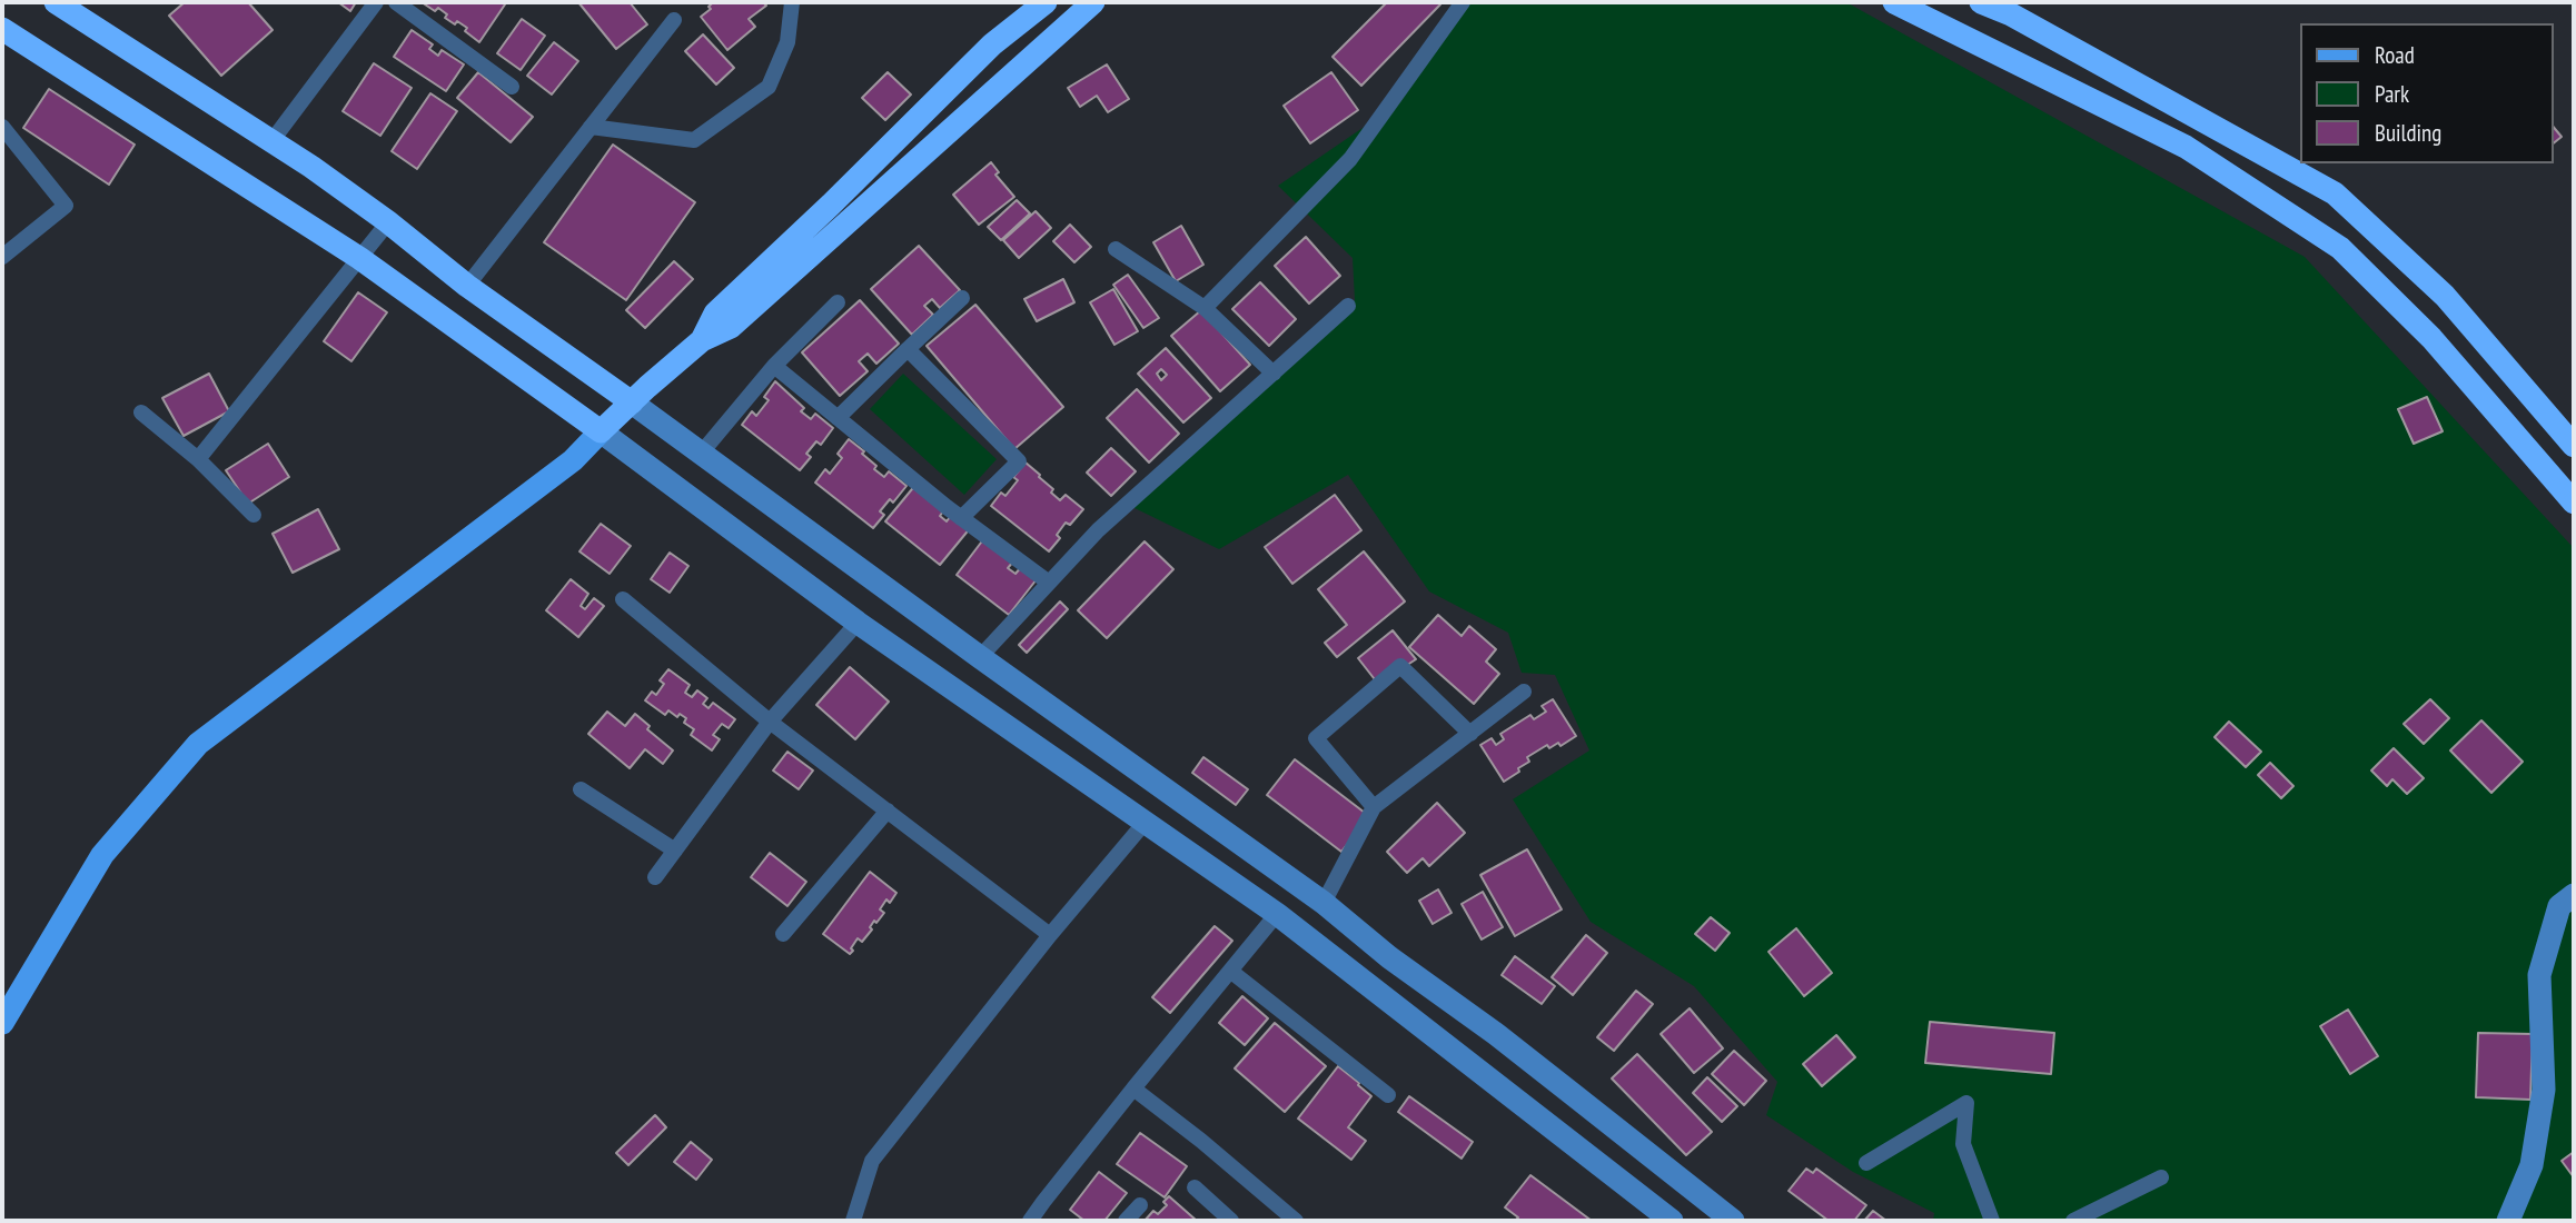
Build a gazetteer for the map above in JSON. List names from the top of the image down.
{
  "legend": ["Road", "Park", "Building"]
}
